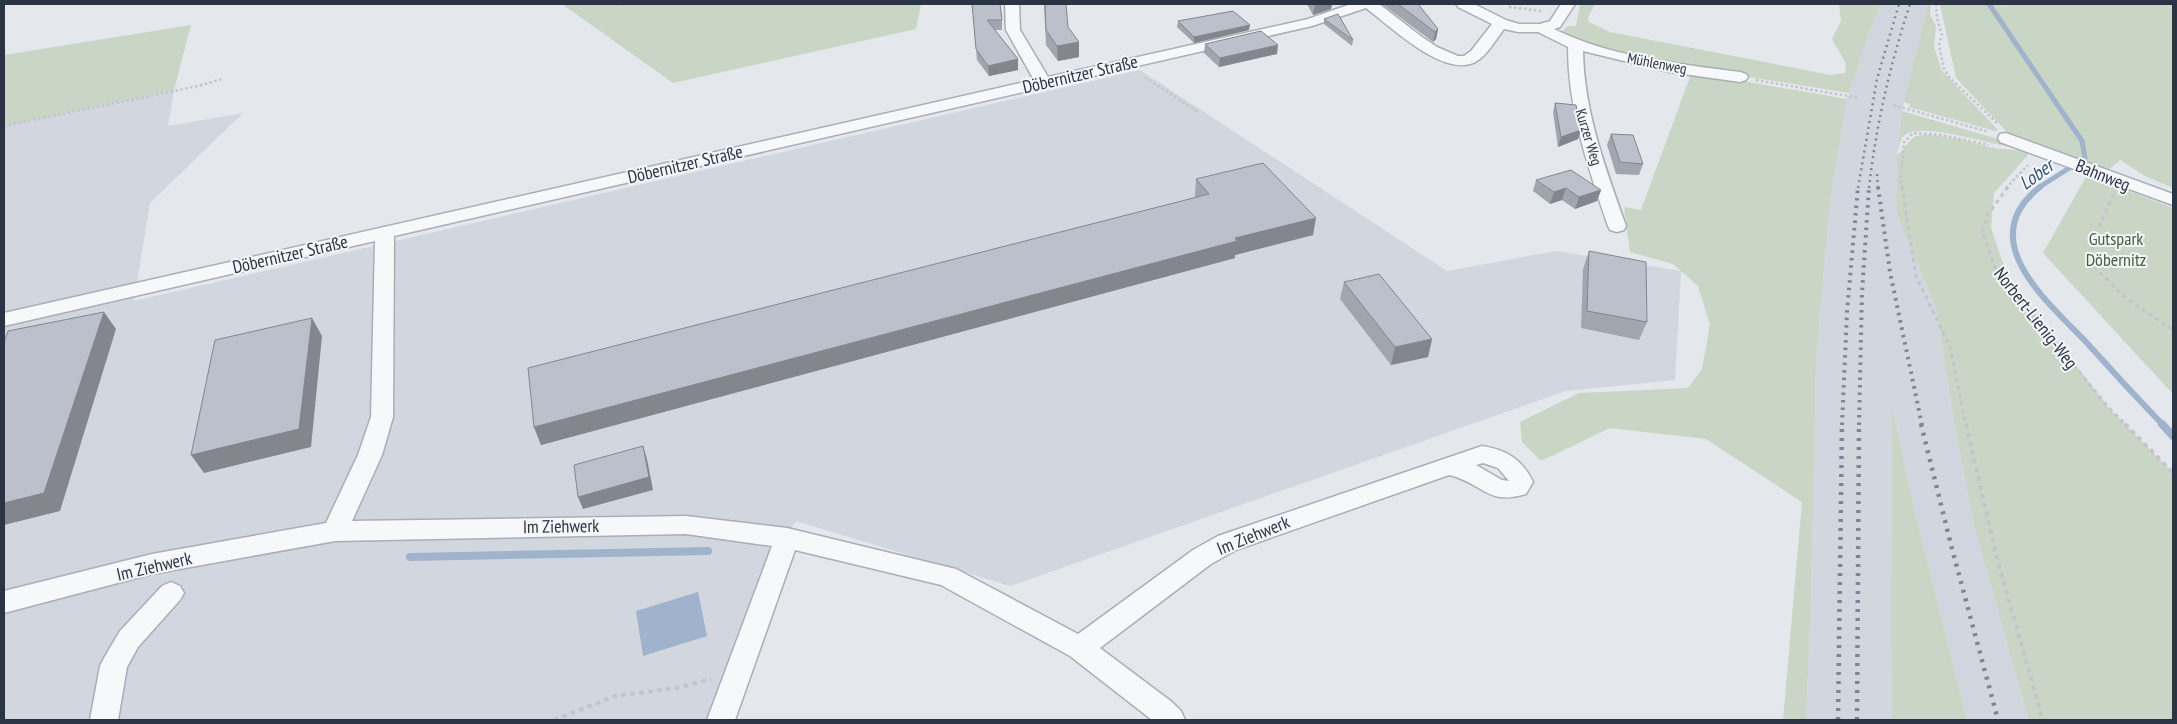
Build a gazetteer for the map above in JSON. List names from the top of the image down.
{
  "streets": {
    "street": [
      "Mühlenweg",
      "Döbernitzer Straße",
      "Kurzer Weg",
      "Bahnweg",
      "Im Ziehwerk"
    ],
    "path": ["Norbert-Lienig-Weg"]
  },
  "crossings": [
    ["Mühlenweg", "Kurzer Weg"],
    ["Bahnweg", "Norbert-Lienig-Weg"]
  ],
  "water": ["Lober"],
  "parks": ["Gutspark Döbernitz"]
}
